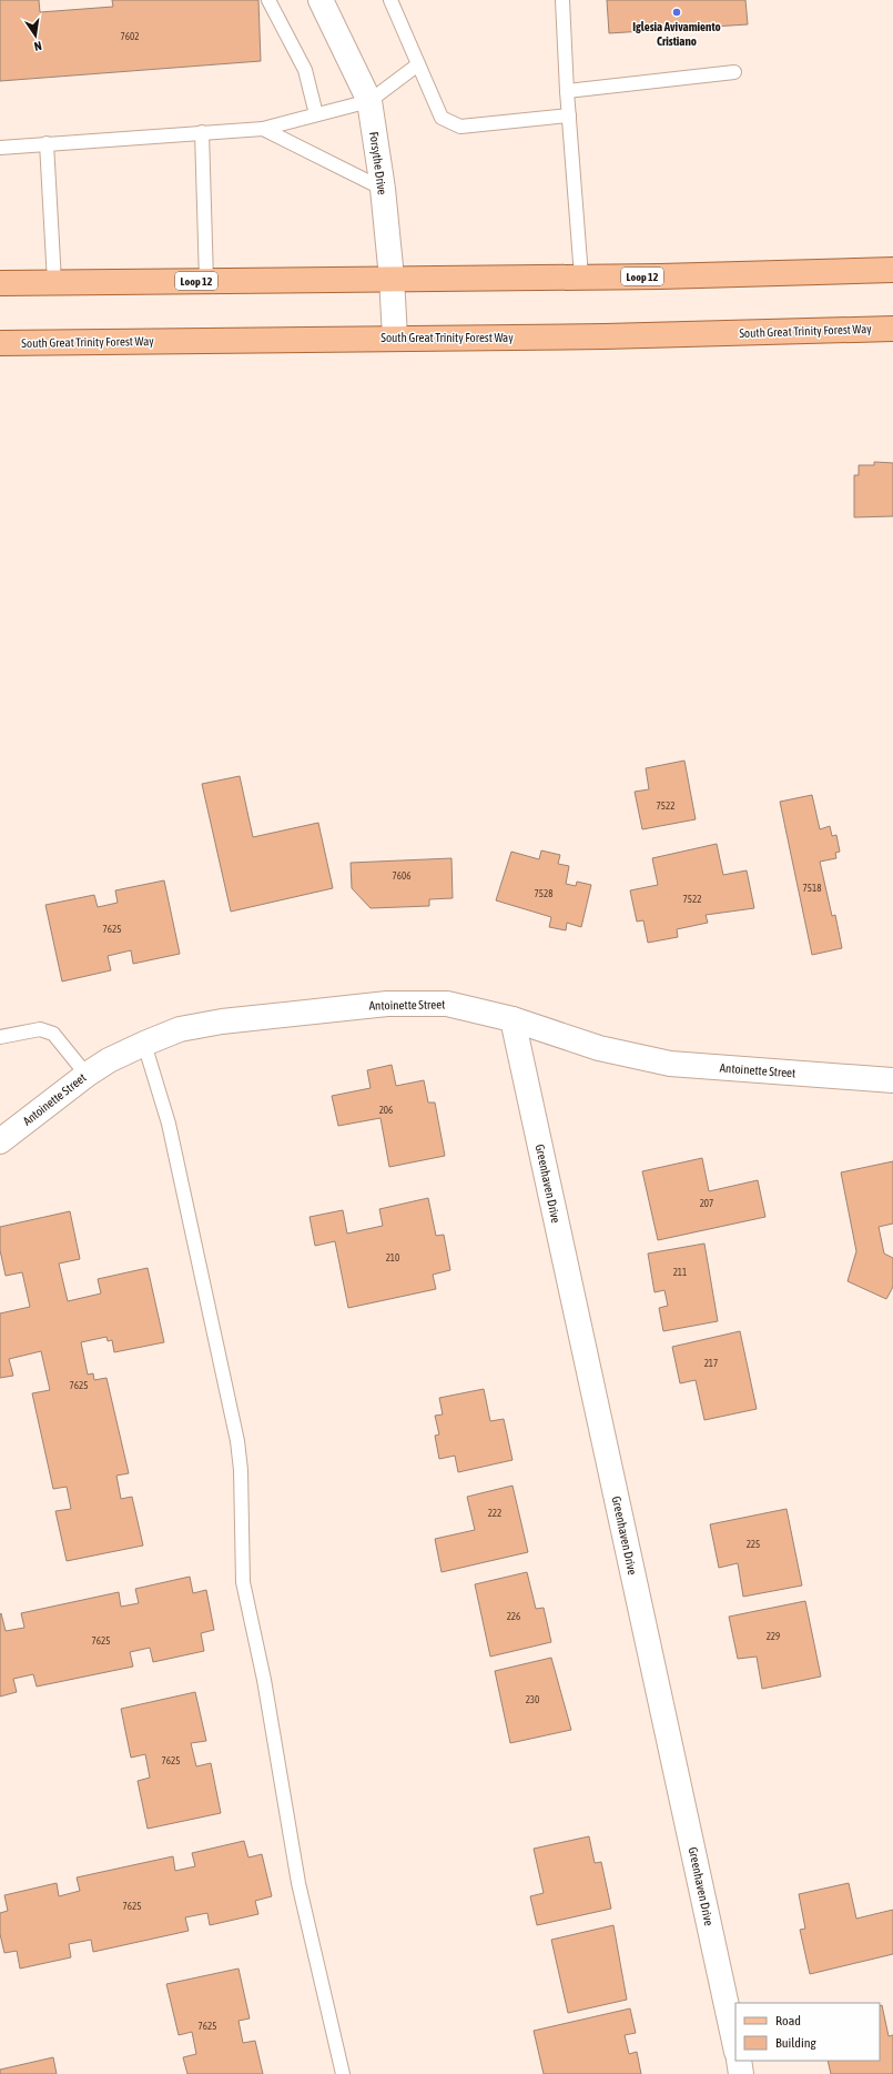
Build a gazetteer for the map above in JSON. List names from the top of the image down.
{
  "streets": {
    "main road": ["Loop 12", "South Great Trinity Forest Way"],
    "street": ["Forsythe Drive", "Antoinette Street", "Greenhaven Drive"]
  },
  "crossings": [
    ["Forsythe Drive", "Loop 12"],
    ["Forsythe Drive", "South Great Trinity Forest Way"],
    ["Antoinette Street", "Greenhaven Drive"]
  ],
  "places": ["Iglesia Avivamiento Cristiano"],
  "house_numbers": [
    "7602",
    "7522",
    "7606",
    "7518",
    "7528",
    "7522",
    "7625",
    "206",
    "207",
    "210",
    "211",
    "217",
    "7625",
    "222",
    "225",
    "226",
    "229",
    "7625",
    "230",
    "7625",
    "7625",
    "7625"
  ],
  "legend": ["Road", "Building"],
  "north": "bottom"
}
